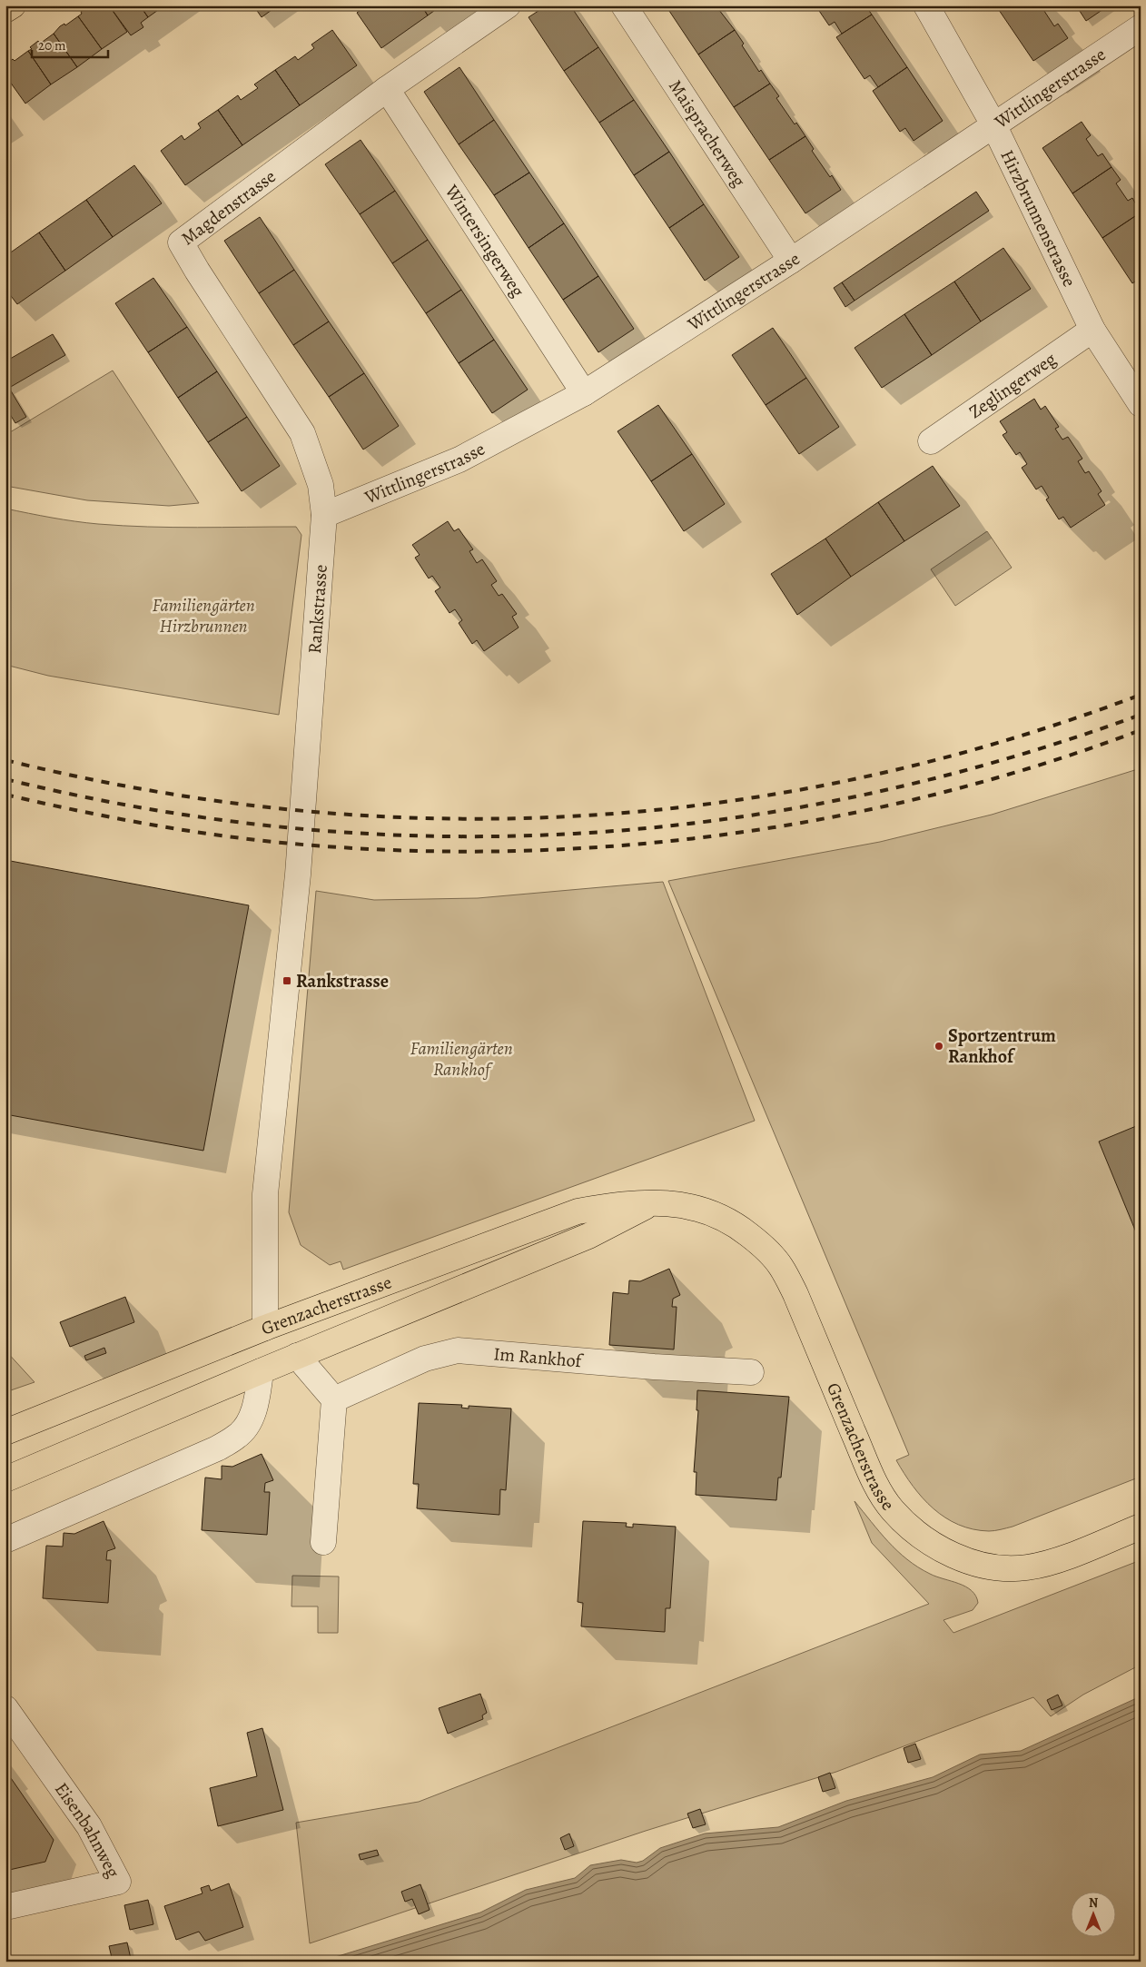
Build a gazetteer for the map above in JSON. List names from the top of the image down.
{
  "streets": {
    "main road": ["Grenzacherstrasse"],
    "street": [
      "Wittlingerstrasse",
      "Maispracherweg",
      "Magdenstrasse",
      "Hirzbrunnenstrasse",
      "Wintersingerweg",
      "Zeglingerweg",
      "Rankstrasse",
      "Im Rankhof",
      "Eisenbahnweg"
    ]
  },
  "crossings": [
    ["Wittlingerstrasse", "Maispracherweg"],
    ["Wittlingerstrasse", "Magdenstrasse"],
    ["Wittlingerstrasse", "Hirzbrunnenstrasse"],
    ["Wittlingerstrasse", "Wintersingerweg"],
    ["Wittlingerstrasse", "Rankstrasse"],
    ["Magdenstrasse", "Wintersingerweg"],
    ["Magdenstrasse", "Rankstrasse"],
    ["Hirzbrunnenstrasse", "Zeglingerweg"],
    ["Rankstrasse", "Grenzacherstrasse"]
  ],
  "parks": ["Familiengärten Hirzbrunnen", "Familiengärten Rankhof"],
  "places": {
    "transit": ["Rankstrasse"],
    "other": ["Sportzentrum Rankhof"]
  },
  "scale_bar": "20 m",
  "north": "top"
}
